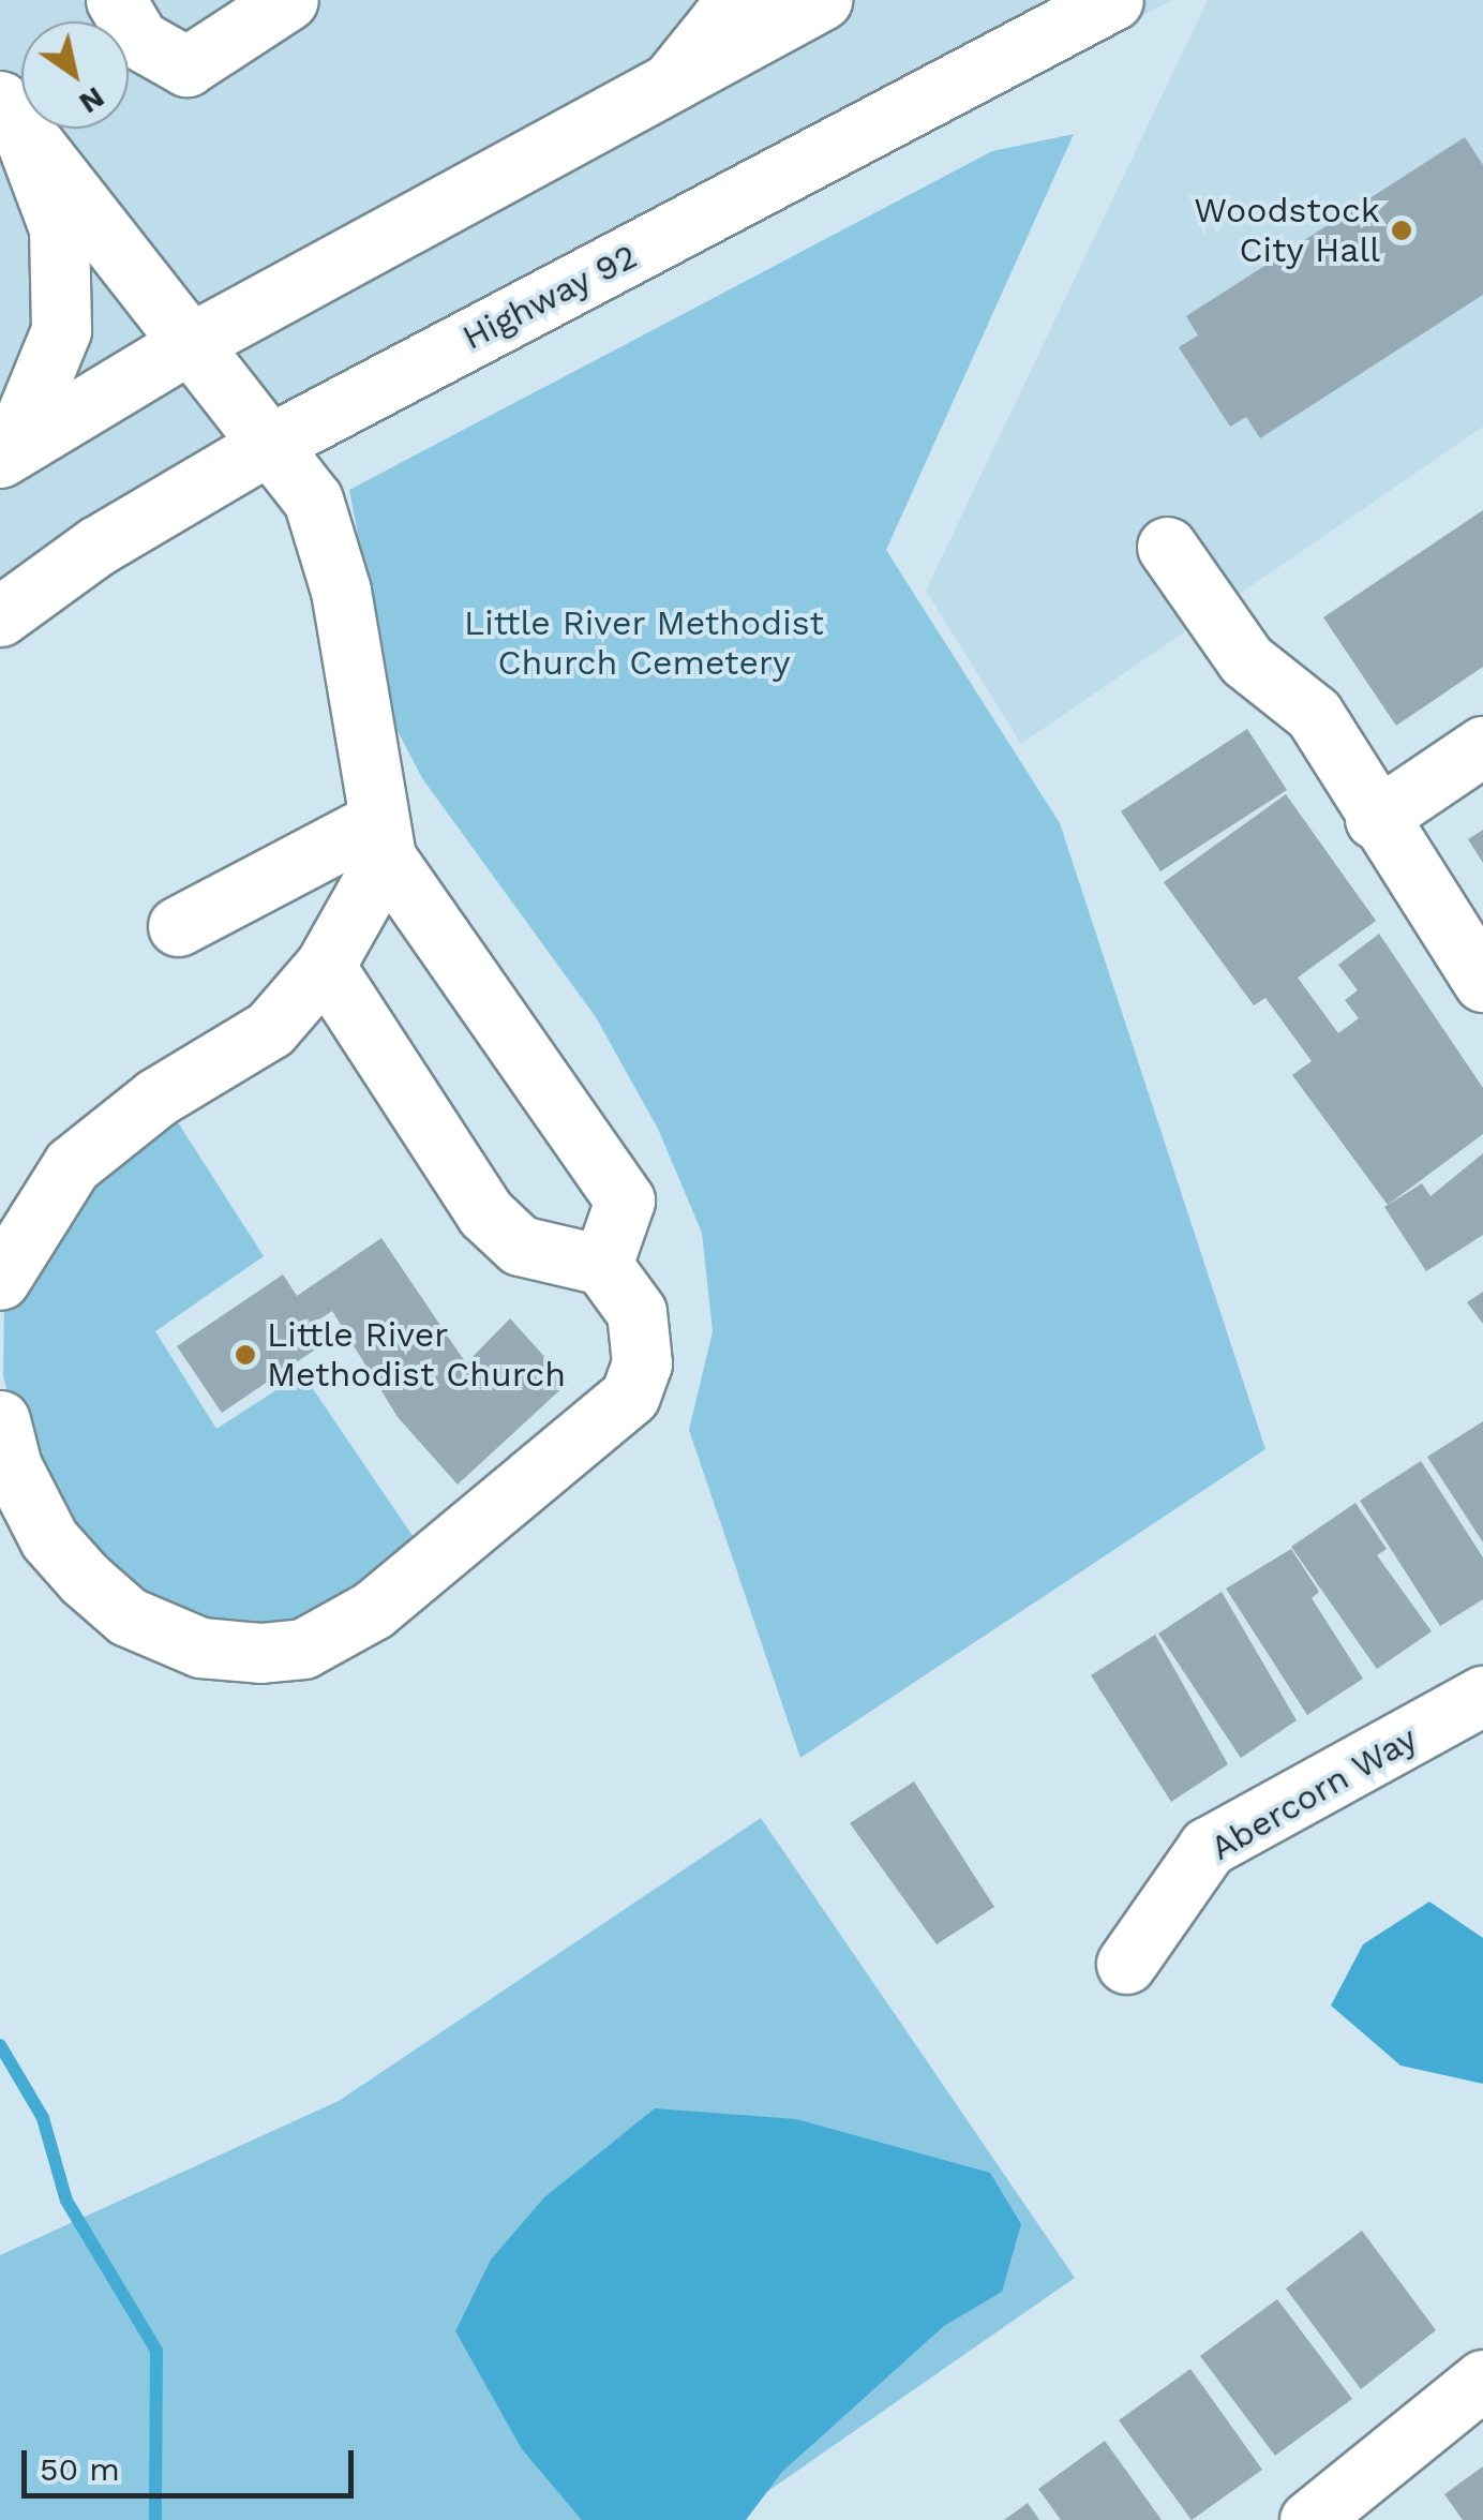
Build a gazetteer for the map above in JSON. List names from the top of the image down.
{
  "streets": {
    "main road": ["Highway 92", "Abercorn Way"]
  },
  "parks": ["Little River Methodist Church Cemetery"],
  "places": ["Woodstock City Hall", "Little River Methodist Church"],
  "scale_bar": "50 m",
  "north": "bottom right"
}
